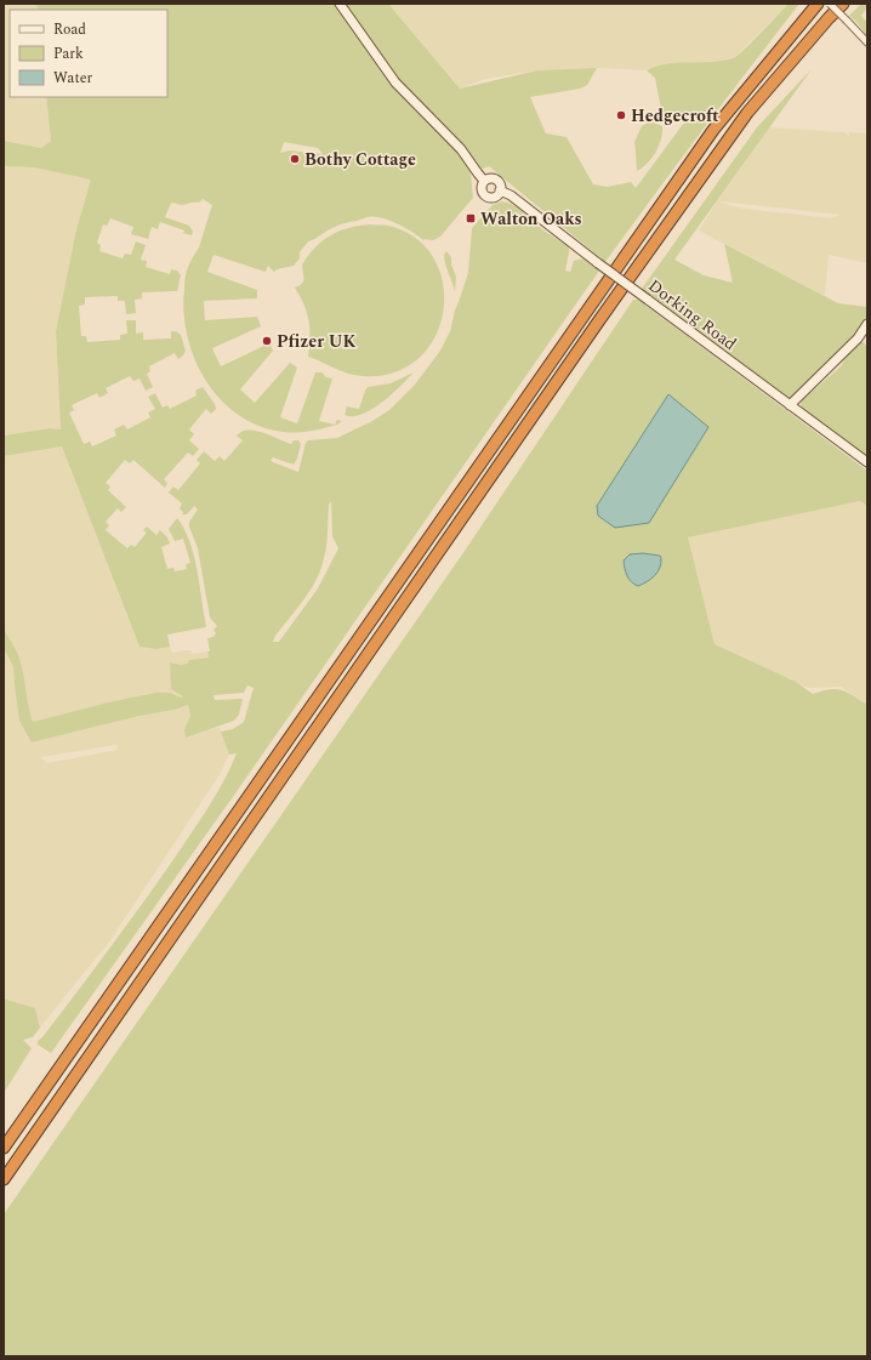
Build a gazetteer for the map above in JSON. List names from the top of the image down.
{
  "streets": {
    "main road": ["Dorking Road"]
  },
  "places": {
    "other": ["Hedgecroft", "Bothy Cottage", "Pfizer UK"],
    "transit": ["Walton Oaks"]
  },
  "legend": ["Road", "Park", "Water"]
}
